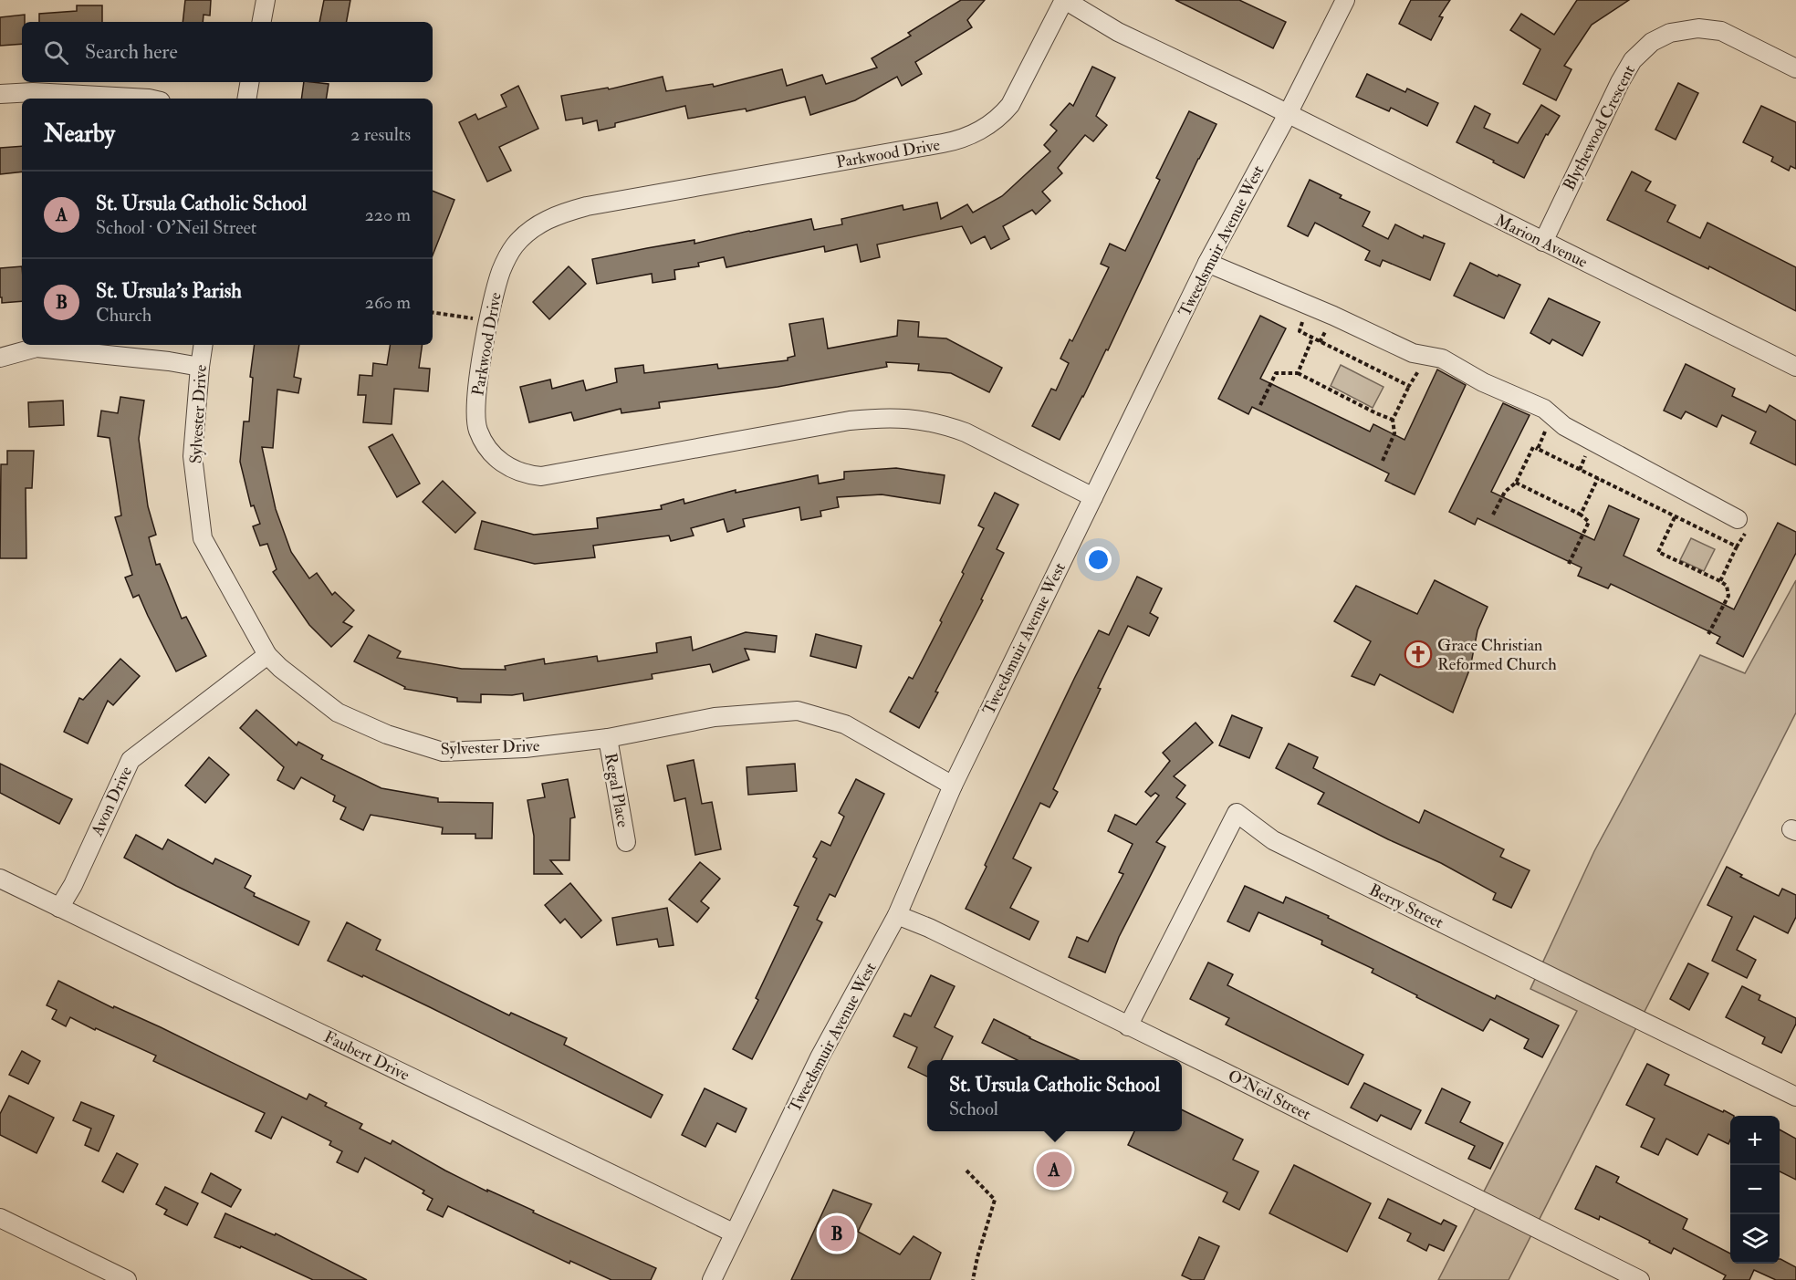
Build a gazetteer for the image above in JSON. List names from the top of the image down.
{
  "streets": {
    "street": [
      "Blythewood Crescent",
      "Parkwood Drive",
      "Tweedsmuir Avenue West",
      "Marion Avenue",
      "Sylvester Drive",
      "Regal Place",
      "Avon Drive",
      "Berry Street",
      "Faubert Drive",
      "O'Neil Street"
    ]
  },
  "crossings": [
    ["Blythewood Crescent", "Marion Avenue"],
    ["Parkwood Drive", "Tweedsmuir Avenue West"],
    ["Parkwood Drive", "Marion Avenue"],
    ["Tweedsmuir Avenue West", "Marion Avenue"],
    ["Tweedsmuir Avenue West", "Sylvester Drive"],
    ["Tweedsmuir Avenue West", "Faubert Drive"],
    ["Tweedsmuir Avenue West", "O'Neil Street"],
    ["Sylvester Drive", "Regal Place"],
    ["Sylvester Drive", "Avon Drive"],
    ["Avon Drive", "Faubert Drive"],
    ["Berry Street", "O'Neil Street"]
  ],
  "places": {
    "church": ["Grace Christian Reformed Church"]
  },
  "page": {
    "search": "Search here",
    "heading": ["Nearby", "2 results"],
    "list": [
      {
        "mark": "A",
        "name": "St. Ursula Catholic School",
        "note": "School · O'Neil Street",
        "value": "220 m"
      },
      {
        "mark": "B",
        "name": "St. Ursula's Parish",
        "note": "Church",
        "value": "260 m"
      }
    ],
    "popup": ["St. Ursula Catholic School", "School"],
    "map_buttons": ["+", "−"],
    "pins": ["A", "B"]
  }
}
